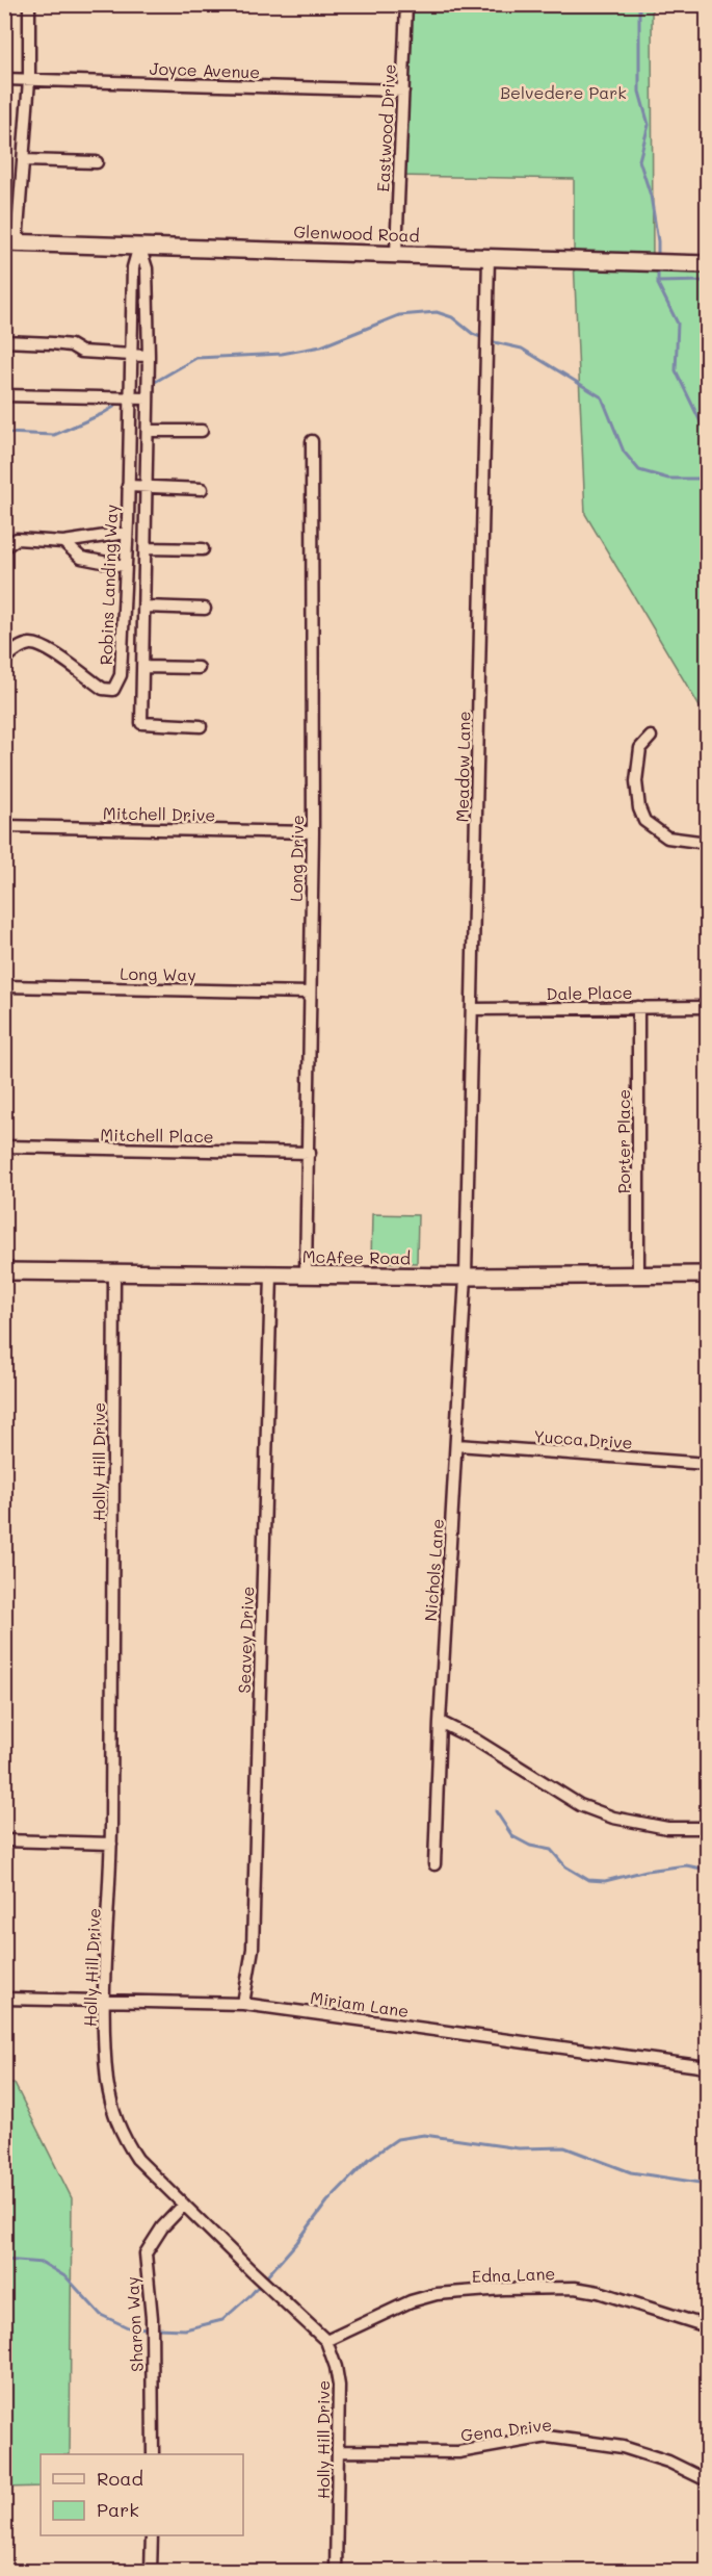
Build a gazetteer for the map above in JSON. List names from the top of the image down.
{
  "streets": {
    "street": [
      "Joyce Avenue",
      "Eastwood Drive",
      "Glenwood Road",
      "Robins Landing Way",
      "Meadow Lane",
      "Mitchell Drive",
      "Long Drive",
      "Long Way",
      "Dale Place",
      "Mitchell Place",
      "Porter Place",
      "McAfee Road",
      "Yucca Drive",
      "Holly Hill Drive",
      "Nichols Lane",
      "Seavey Drive",
      "Miriam Lane",
      "Edna Lane",
      "Sharon Way",
      "Gena Drive"
    ]
  },
  "crossings": [
    ["Joyce Avenue", "Eastwood Drive"],
    ["Eastwood Drive", "Glenwood Road"],
    ["Glenwood Road", "Robins Landing Way"],
    ["Glenwood Road", "Meadow Lane"],
    ["Meadow Lane", "Dale Place"],
    ["Meadow Lane", "McAfee Road"],
    ["Meadow Lane", "Nichols Lane"],
    ["Mitchell Drive", "Long Drive"],
    ["Long Drive", "Long Way"],
    ["Long Drive", "Mitchell Place"],
    ["Long Drive", "McAfee Road"],
    ["Dale Place", "Porter Place"],
    ["Porter Place", "McAfee Road"],
    ["McAfee Road", "Holly Hill Drive"],
    ["McAfee Road", "Nichols Lane"],
    ["McAfee Road", "Seavey Drive"],
    ["Yucca Drive", "Nichols Lane"],
    ["Holly Hill Drive", "Miriam Lane"],
    ["Holly Hill Drive", "Edna Lane"],
    ["Holly Hill Drive", "Sharon Way"],
    ["Holly Hill Drive", "Gena Drive"],
    ["Seavey Drive", "Miriam Lane"]
  ],
  "parks": ["Belvedere Park"],
  "legend": ["Road", "Park"]
}
